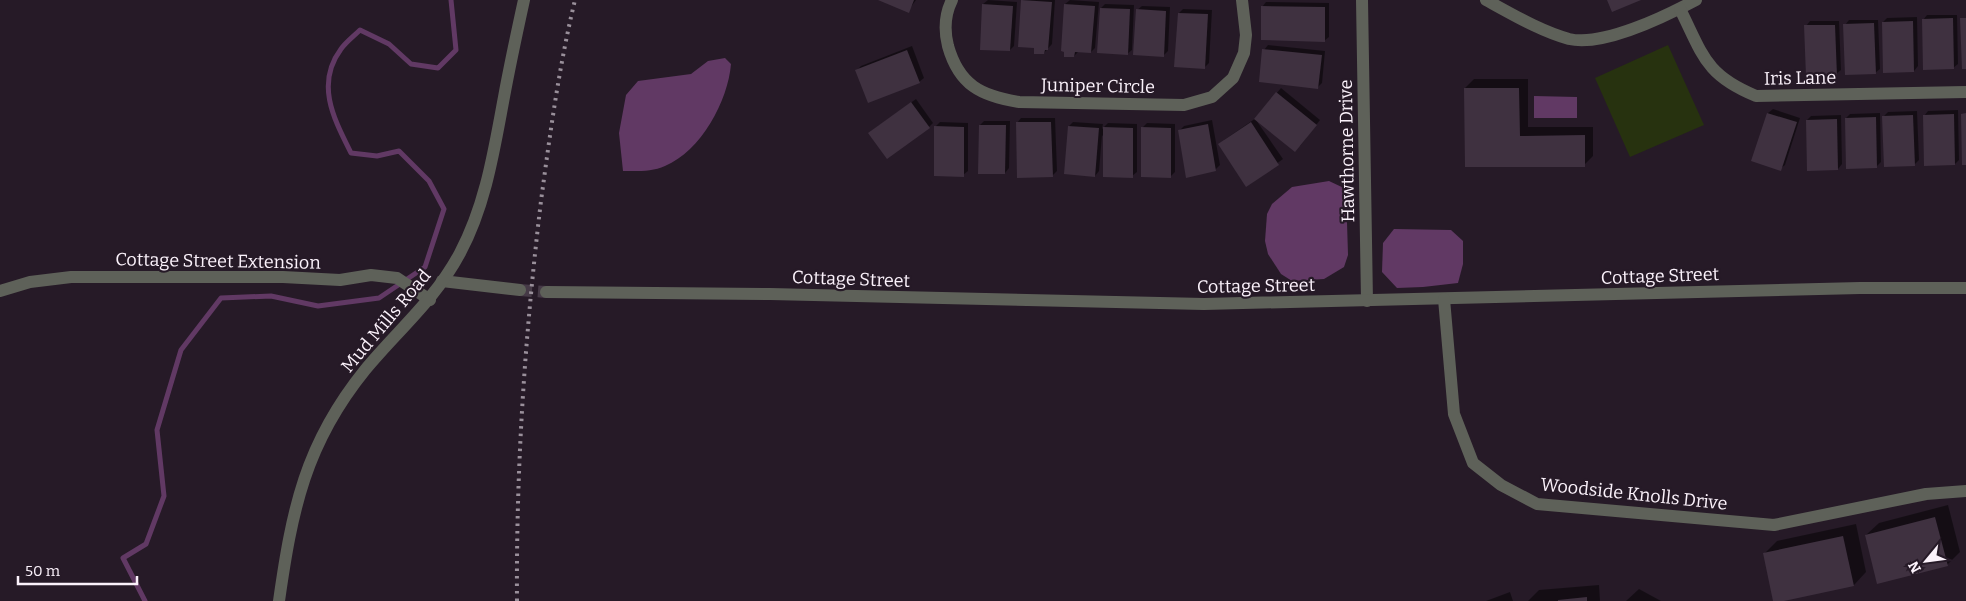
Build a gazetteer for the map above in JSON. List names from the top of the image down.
{
  "streets": {
    "street": [
      "Iris Lane",
      "Juniper Circle",
      "Hawthorne Drive",
      "Cottage Street Extension",
      "Cottage Street",
      "Mud Mills Road",
      "Woodside Knolls Drive"
    ]
  },
  "crossings": [
    ["Hawthorne Drive", "Cottage Street"],
    ["Cottage Street Extension", "Mud Mills Road"],
    ["Cottage Street", "Woodside Knolls Drive"]
  ],
  "scale_bar": "50 m",
  "north": "bottom left"
}
